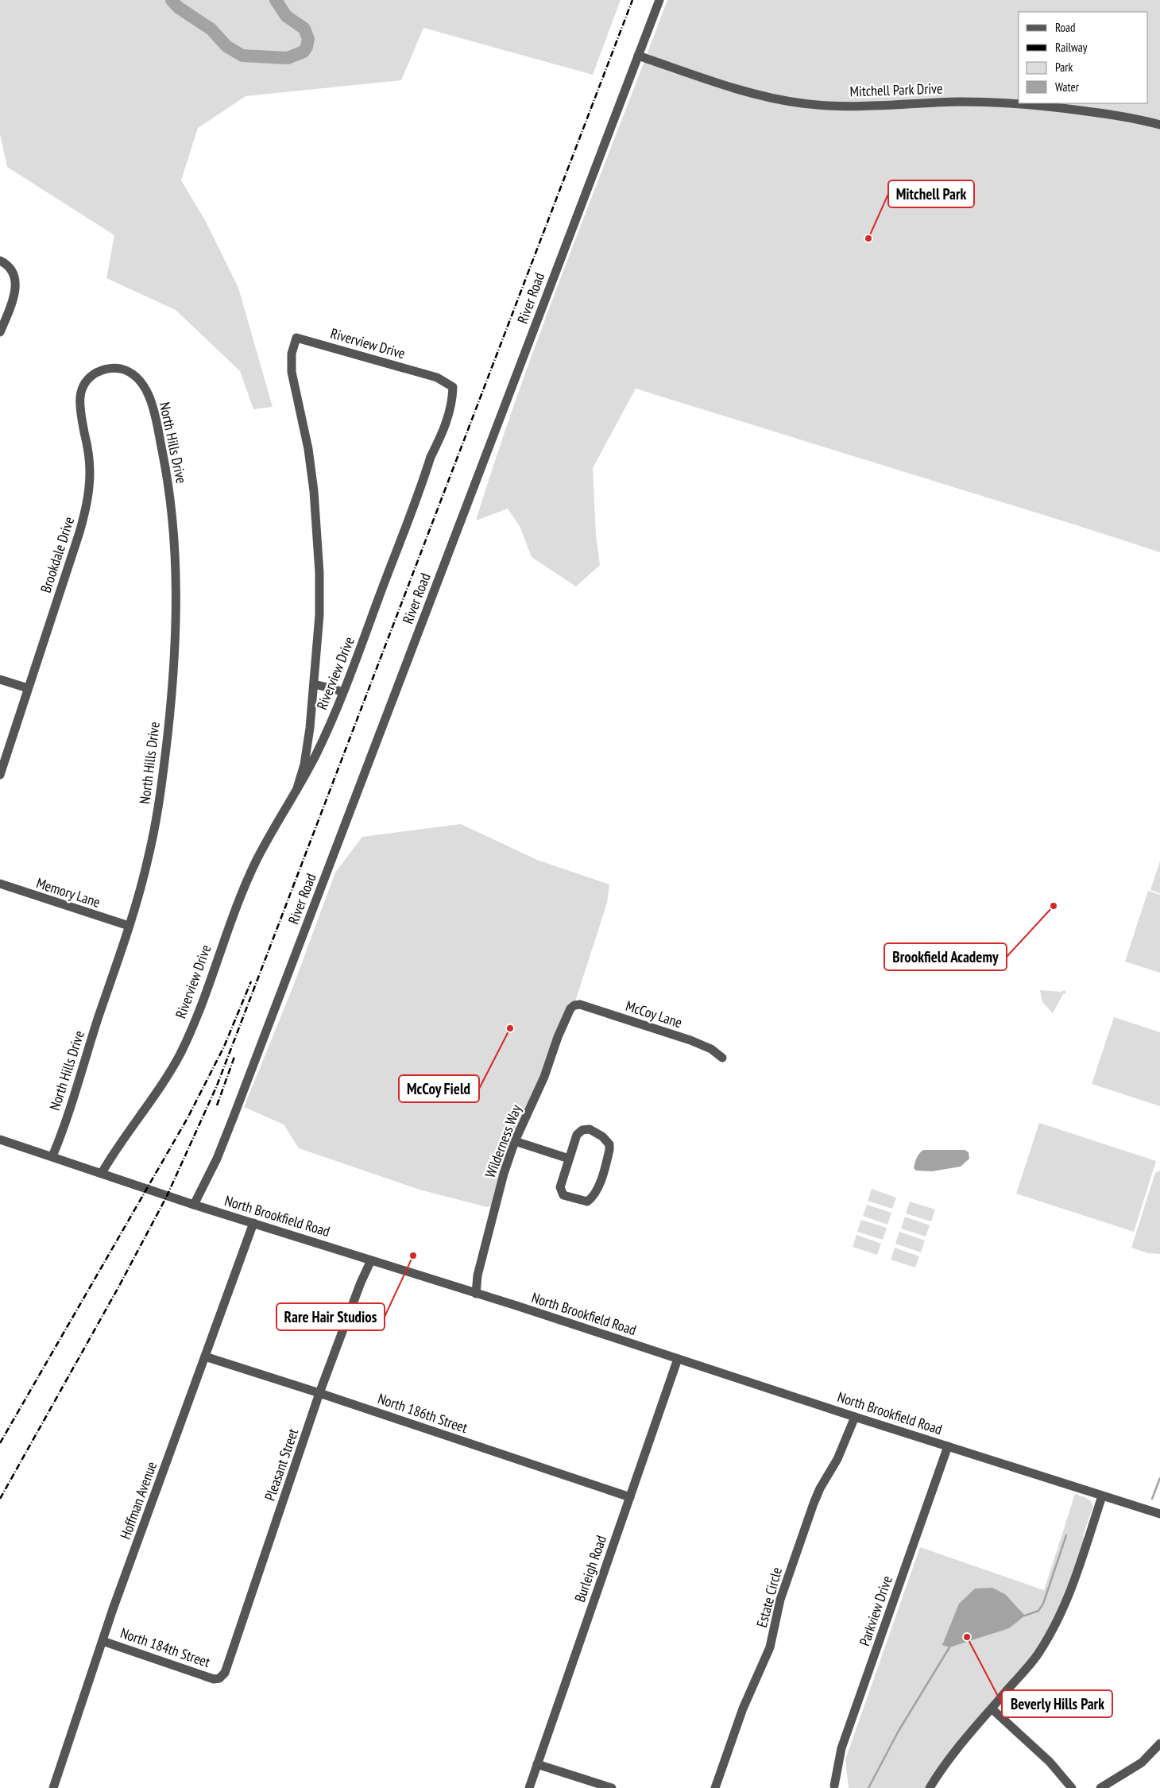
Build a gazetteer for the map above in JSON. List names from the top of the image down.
{
  "streets": {
    "street": [
      "Mitchell Park Drive",
      "River Road",
      "Riverview Drive",
      "North Hills Drive",
      "Brookdale Drive",
      "Memory Lane",
      "McCoy Lane",
      "Wilderness Way",
      "North Brookfield Road",
      "North 186th Street",
      "Pleasant Street",
      "Hoffman Avenue",
      "Burleigh Road",
      "Estate Circle",
      "Parkview Drive",
      "North 184th Street"
    ]
  },
  "crossings": [
    ["Mitchell Park Drive", "River Road"],
    ["River Road", "North Brookfield Road"],
    ["Riverview Drive", "North Brookfield Road"],
    ["North Hills Drive", "Brookdale Drive"],
    ["North Hills Drive", "Memory Lane"],
    ["North Hills Drive", "North Brookfield Road"],
    ["McCoy Lane", "Wilderness Way"],
    ["Wilderness Way", "North Brookfield Road"],
    ["North Brookfield Road", "Pleasant Street"],
    ["North Brookfield Road", "Hoffman Avenue"],
    ["North Brookfield Road", "Burleigh Road"],
    ["North Brookfield Road", "Estate Circle"],
    ["North Brookfield Road", "Parkview Drive"],
    ["North 186th Street", "Pleasant Street"],
    ["North 186th Street", "Hoffman Avenue"],
    ["North 186th Street", "Burleigh Road"],
    ["Pleasant Street", "North 184th Street"],
    ["Hoffman Avenue", "North 184th Street"]
  ],
  "places": [
    "Mitchell Park",
    "Brookfield Academy",
    "McCoy Field",
    "Rare Hair Studios",
    "Beverly Hills Park"
  ],
  "legend": [
    "Road",
    "Railway",
    "Park",
    "Water"
  ]
}
